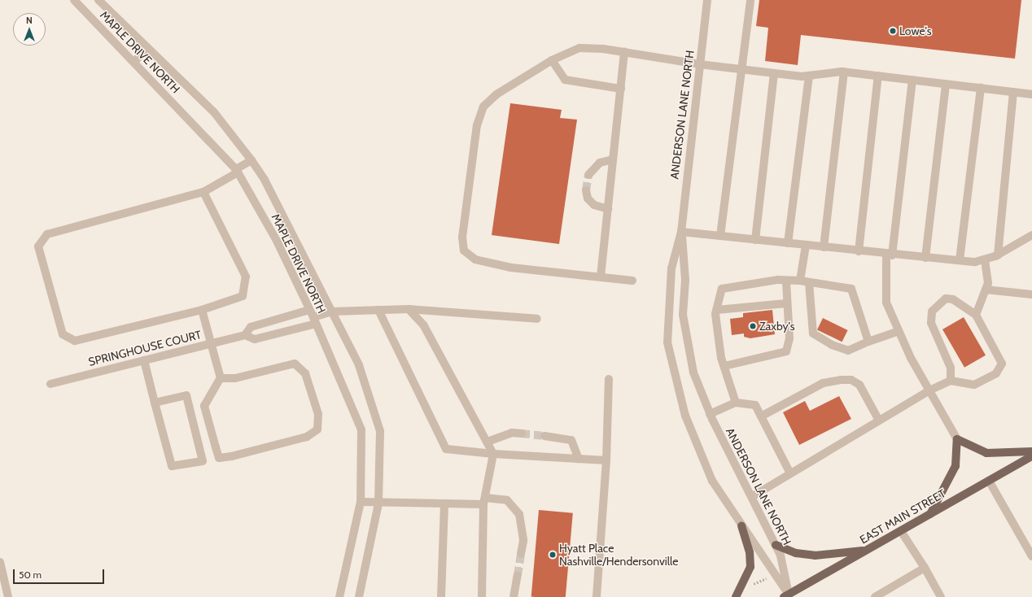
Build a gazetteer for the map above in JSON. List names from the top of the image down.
{
  "streets": {
    "main road": ["EAST MAIN STREET"],
    "street": ["MAPLE DRIVE NORTH", "ANDERSON LANE NORTH", "SPRINGHOUSE COURT"]
  },
  "crossings": [
    ["ANDERSON LANE NORTH", "EAST MAIN STREET"]
  ],
  "places": ["Lowe's", "Zaxby's", "Hyatt Place Nashville/Hendersonville"],
  "scale_bar": "50 m",
  "north": "top"
}
